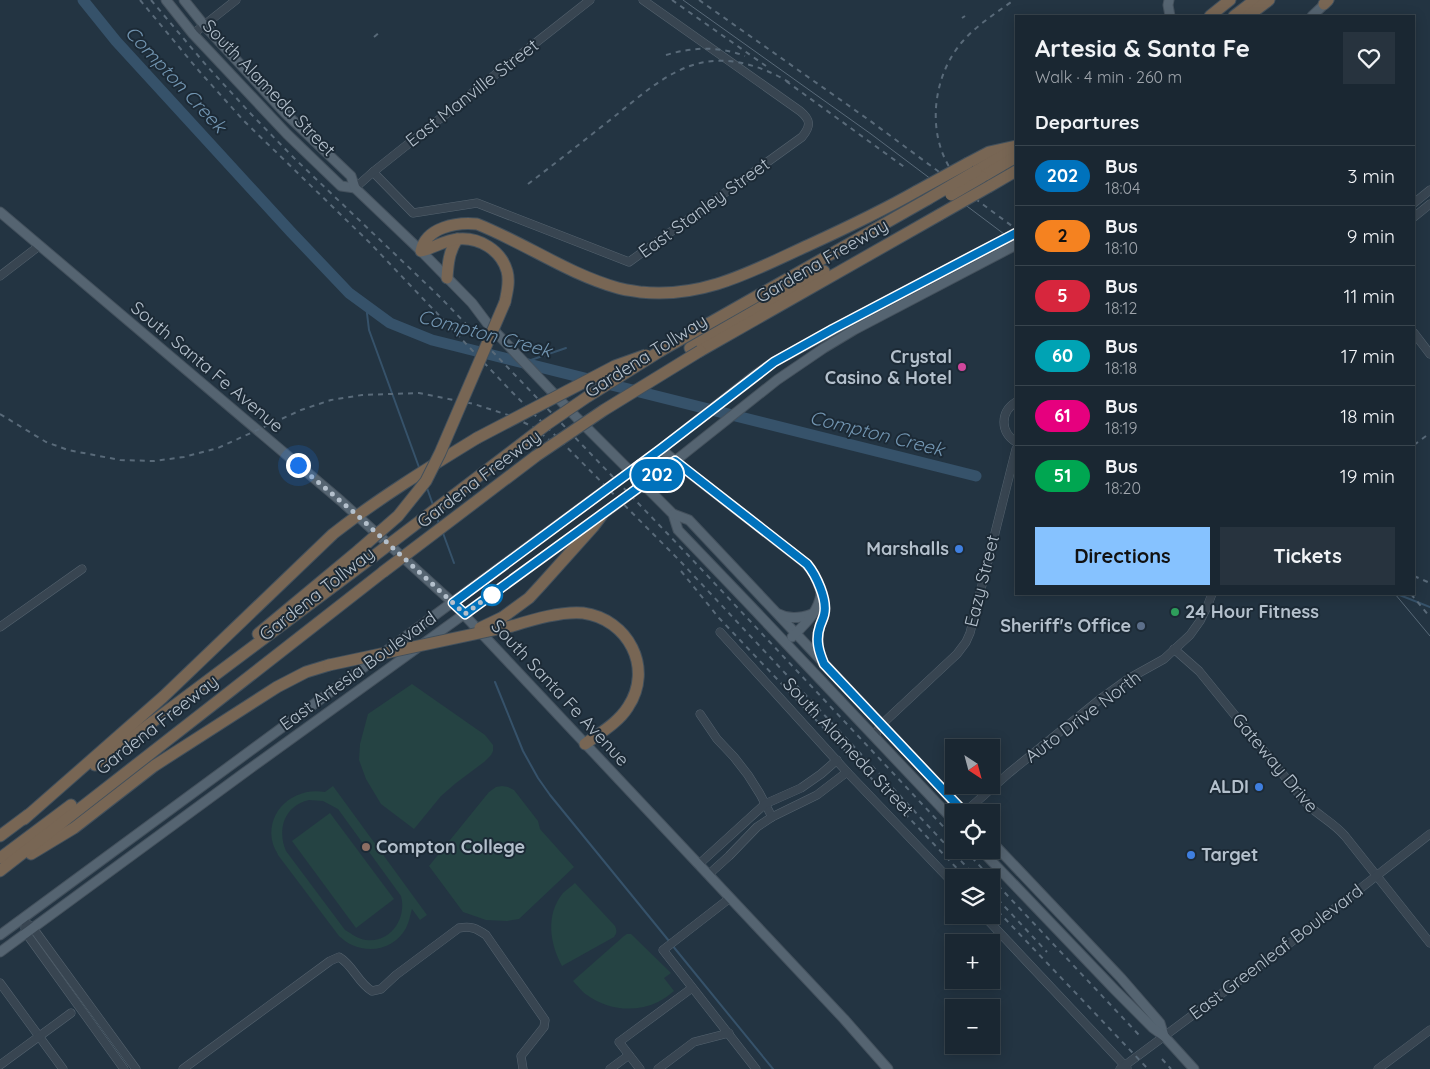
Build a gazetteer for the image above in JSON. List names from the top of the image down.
{
  "streets": {
    "highway": ["Gardena Freeway", "Gardena Tollway"],
    "main road": ["South Alameda Street", "South Santa Fe Avenue", "East Artesia Boulevard"],
    "street": [
      "East Manville Street",
      "East Stanley Street",
      "Eazy Street",
      "Auto Drive North",
      "Gateway Drive",
      "East Greenleaf Boulevard"
    ]
  },
  "crossings": [
    ["South Alameda Street", "East Manville Street"],
    ["South Alameda Street", "Eazy Street"],
    ["East Manville Street", "East Stanley Street"],
    ["Gardena Freeway", "Gardena Tollway"],
    ["South Santa Fe Avenue", "East Artesia Boulevard"],
    ["Auto Drive North", "Gateway Drive"],
    ["Gateway Drive", "East Greenleaf Boulevard"]
  ],
  "water": ["Compton Creek"],
  "places": [
    "Crystal Casino & Hotel",
    "Marshalls",
    "24 Hour Fitness",
    "Sheriff's Office",
    "ALDI",
    "Compton College",
    "Target"
  ],
  "lines": ["bus line 202"],
  "north": "bottom right",
  "page": {
    "on_map": "202",
    "heading": [
      ["Artesia & Santa Fe", "Walk · 4 min · 260 m"],
      "Departures"
    ],
    "list": [
      {
        "mark": "202",
        "name": "Bus",
        "note": "18:04",
        "value": "3 min"
      },
      {
        "mark": "2",
        "name": "Bus",
        "note": "18:10",
        "value": "9 min"
      },
      {
        "mark": "5",
        "name": "Bus",
        "note": "18:12",
        "value": "11 min"
      },
      {
        "mark": "60",
        "name": "Bus",
        "note": "18:18",
        "value": "17 min"
      },
      {
        "mark": "61",
        "name": "Bus",
        "note": "18:19",
        "value": "18 min"
      },
      {
        "mark": "51",
        "name": "Bus",
        "note": "18:20",
        "value": "19 min"
      }
    ],
    "buttons": ["Directions", "Tickets"],
    "map_buttons": ["+", "−"]
  }
}
